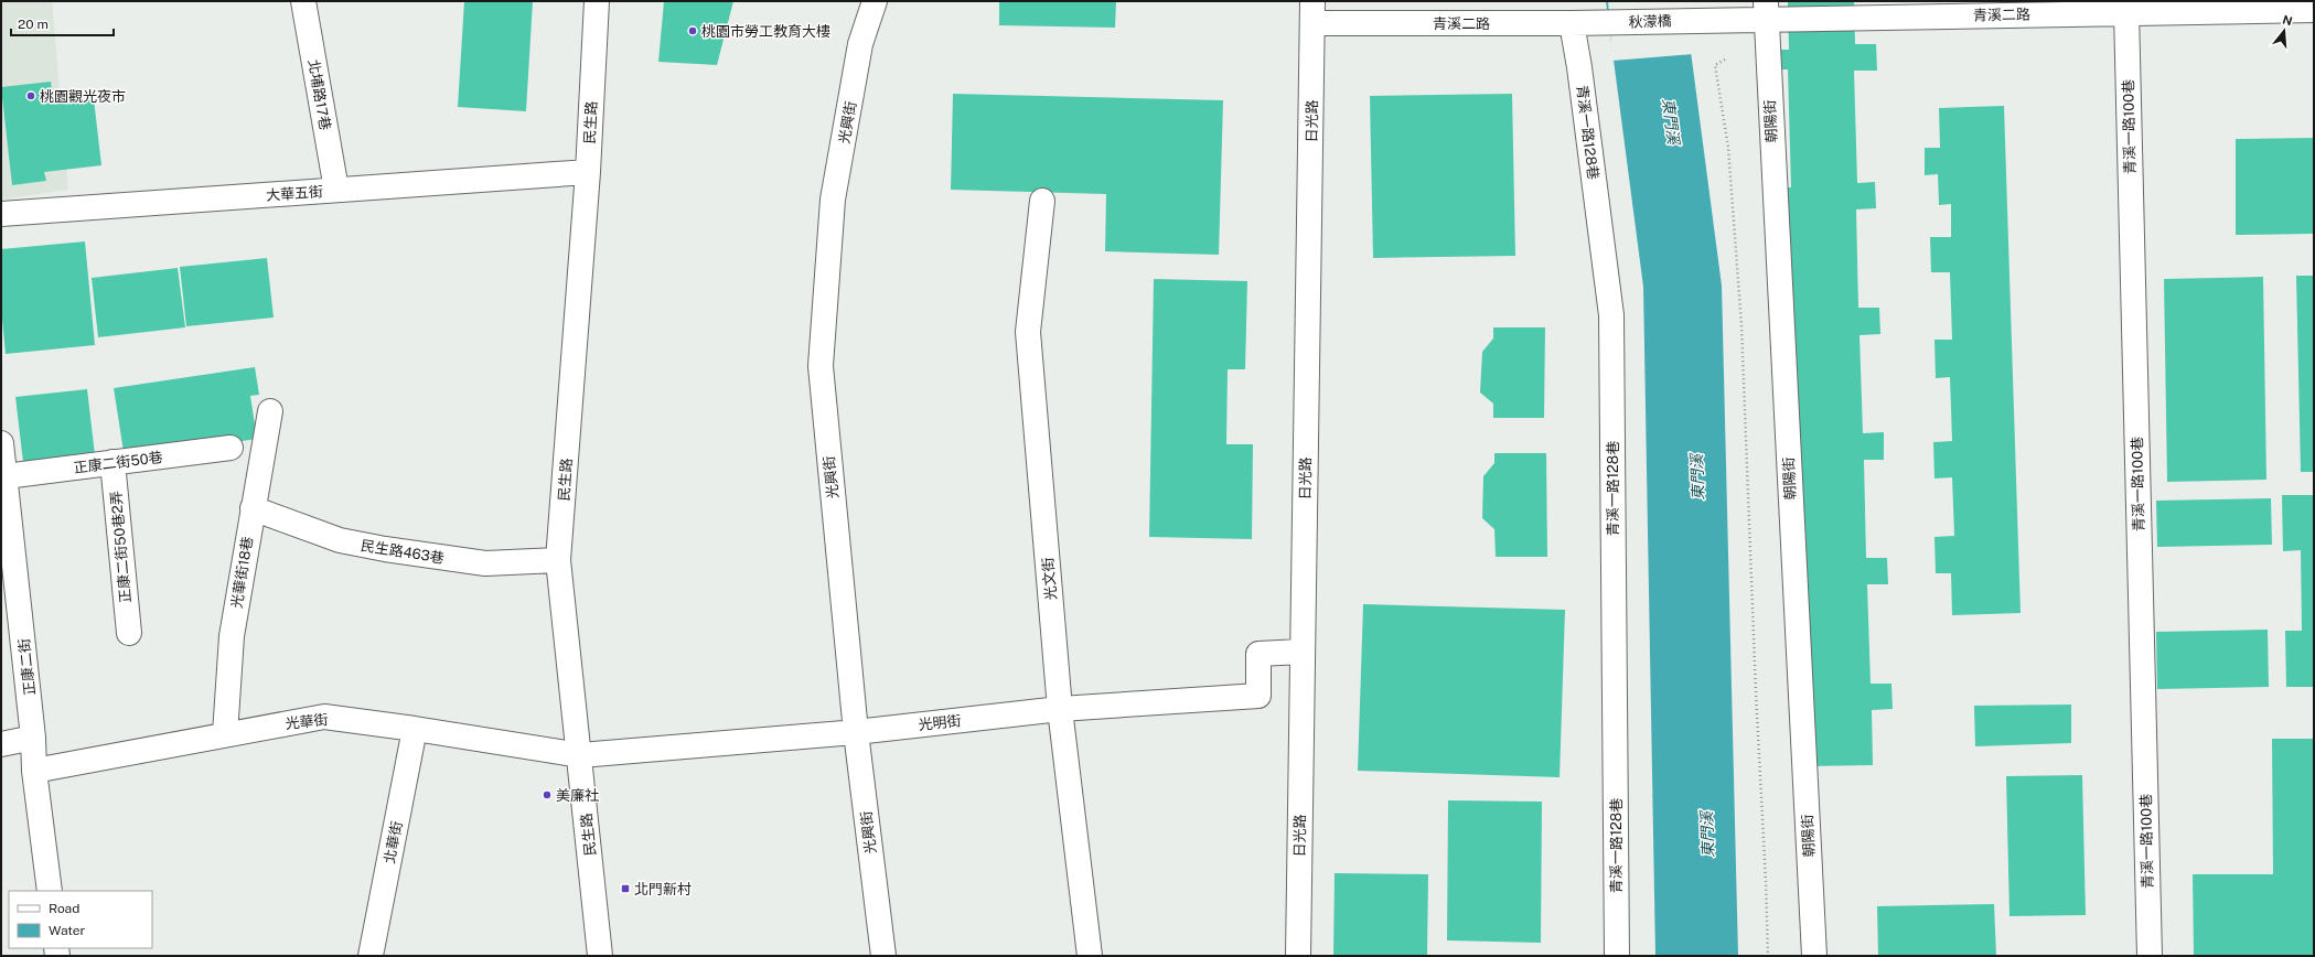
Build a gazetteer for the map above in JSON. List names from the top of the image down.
{
  "streets": {
    "street": [
      "青溪二路",
      "秋濛橋",
      "北埔路17巷",
      "日光路",
      "朝陽街",
      "民生路",
      "光興街",
      "青溪一路100巷",
      "青溪一路128巷",
      "大華五街",
      "正康二街50巷",
      "正康二街50巷2弄",
      "民生路463巷",
      "光華街18巷",
      "光文街",
      "正康二街",
      "光華街",
      "光明街",
      "北華街"
    ]
  },
  "crossings": [
    ["青溪二路", "秋濛橋"],
    ["青溪二路", "日光路"],
    ["青溪二路", "朝陽街"],
    ["青溪二路", "青溪一路100巷"],
    ["青溪二路", "青溪一路128巷"],
    ["北埔路17巷", "大華五街"],
    ["日光路", "光明街"],
    ["民生路", "大華五街"],
    ["民生路", "民生路463巷"],
    ["民生路", "光華街"],
    ["民生路", "光明街"],
    ["光興街", "光明街"],
    ["正康二街50巷", "正康二街50巷2弄"],
    ["正康二街50巷", "正康二街"],
    ["民生路463巷", "光華街18巷"],
    ["光華街18巷", "光華街"],
    ["光文街", "光明街"],
    ["正康二街", "光華街"],
    ["光華街", "光明街"],
    ["光華街", "北華街"]
  ],
  "water": ["東門溪"],
  "places": {
    "other": ["桃園市勞工教育大樓", "桃園觀光夜市", "美廉社"],
    "transit": ["北門新村"]
  },
  "legend": ["Road", "Water"],
  "scale_bar": "20 m",
  "north": "top"
}
